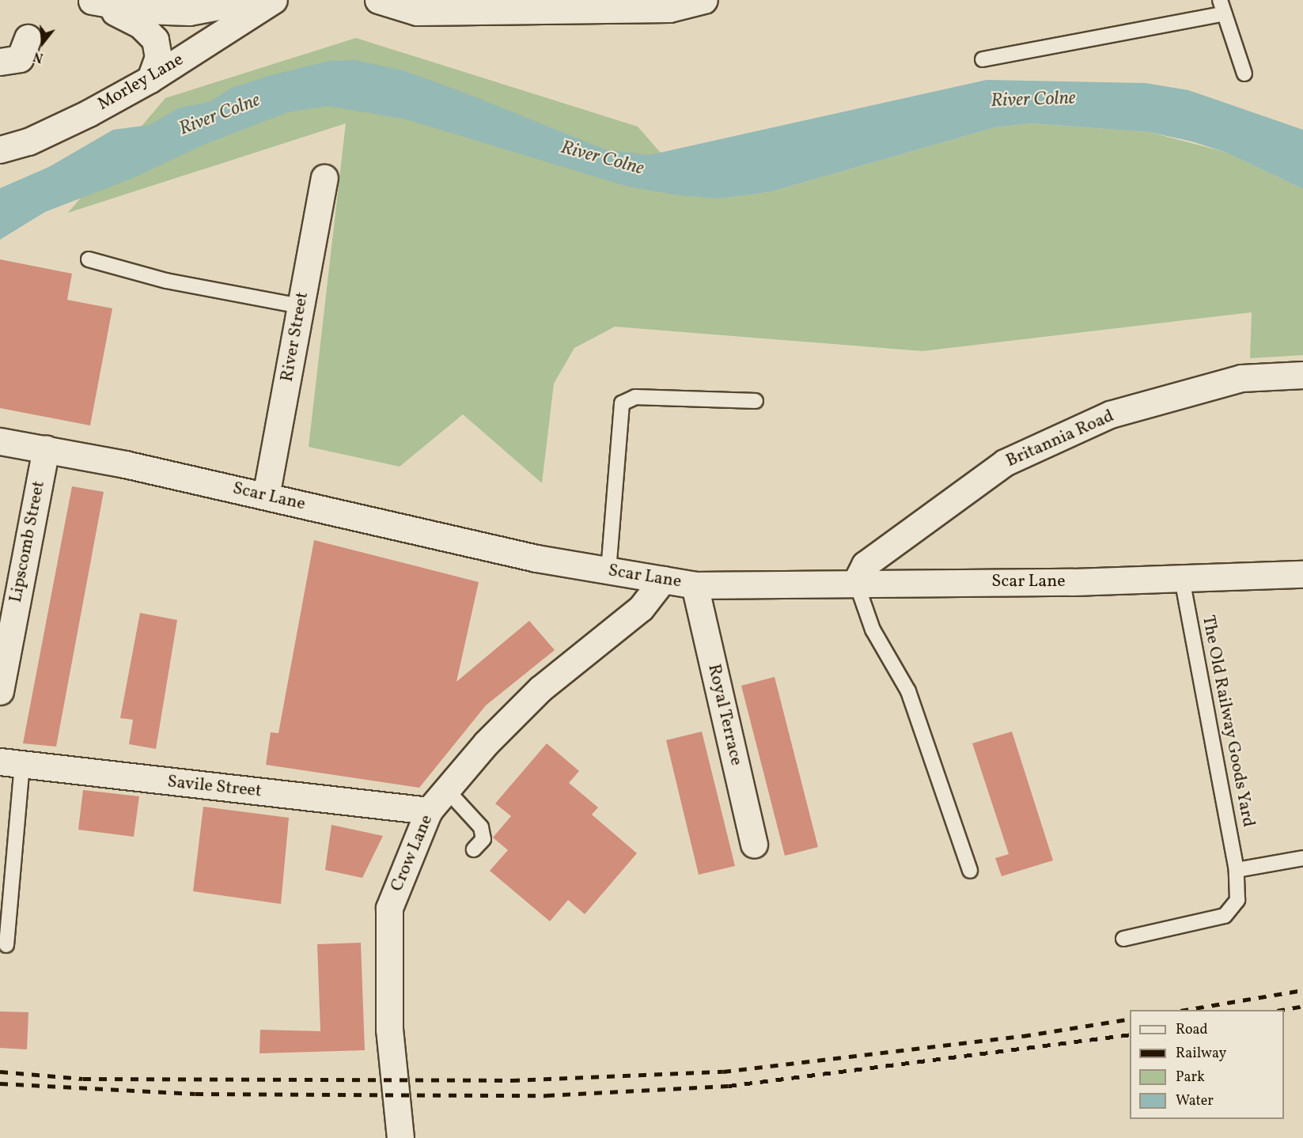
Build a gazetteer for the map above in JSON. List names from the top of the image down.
{
  "streets": {
    "street": [
      "Morley Lane",
      "River Street",
      "Britannia Road",
      "Scar Lane",
      "Lipscomb Street",
      "Royal Terrace",
      "Savile Street",
      "Crow Lane"
    ],
    "lane": ["The Old Railway Goods Yard"]
  },
  "crossings": [
    ["River Street", "Scar Lane"],
    ["Britannia Road", "Scar Lane"],
    ["Scar Lane", "Lipscomb Street"],
    ["Scar Lane", "Royal Terrace"],
    ["Scar Lane", "The Old Railway Goods Yard"],
    ["Scar Lane", "Crow Lane"],
    ["Savile Street", "Crow Lane"]
  ],
  "water": ["River Colne"],
  "legend": [
    "Road",
    "Railway",
    "Park",
    "Water"
  ],
  "north": "bottom"
}
